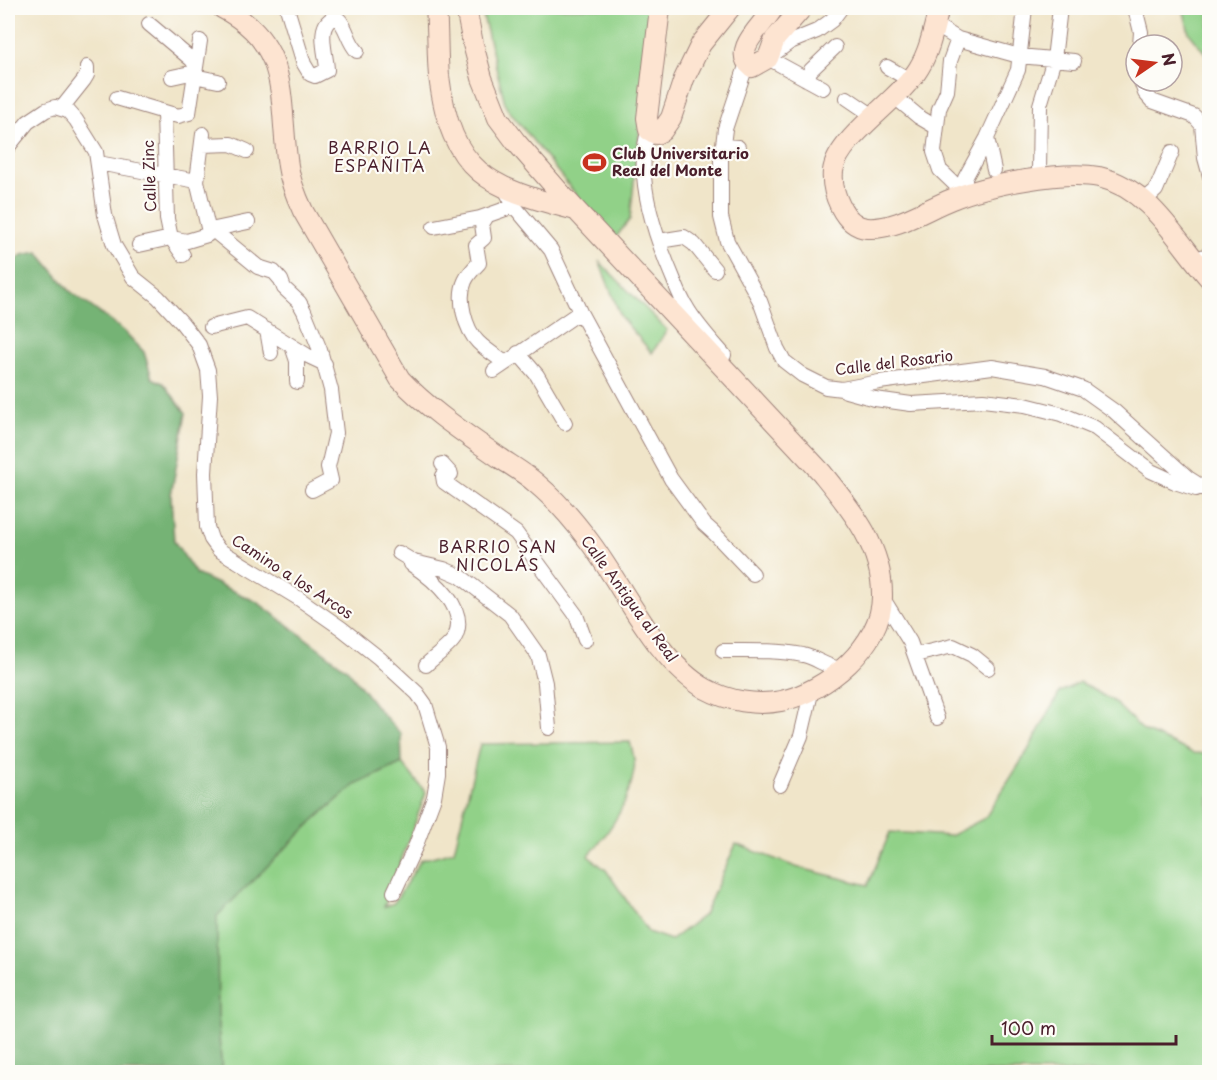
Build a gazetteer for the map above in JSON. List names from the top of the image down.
{
  "streets": {
    "main road": ["Calle Antigua al Real"],
    "street": ["Calle Zinc", "Calle del Rosario", "Camino a los Arcos"]
  },
  "districts": ["BARRIO LA ESPAÑITA", "BARRIO SAN NICOLÁS"],
  "places": {
    "sports": ["Club Universitario Real del Monte"]
  },
  "scale_bar": "100 m",
  "north": "right"
}
